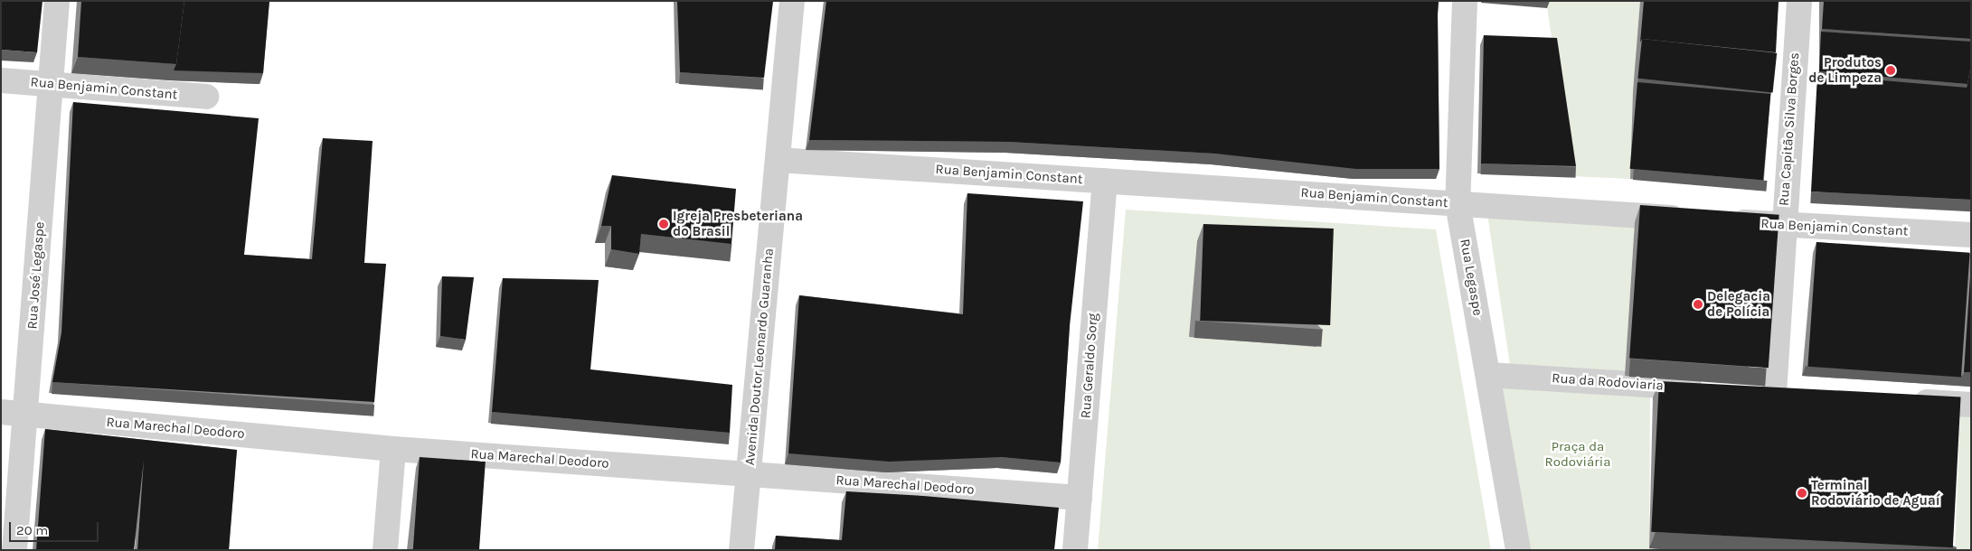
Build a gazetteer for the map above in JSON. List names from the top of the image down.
{
  "streets": {
    "street": [
      "Rua Benjamin Constant",
      "Rua Capitão Silva Borges",
      "Rua José Legaspe",
      "Rua Legaspe",
      "Avenida Doutor Leonardo Guaranha",
      "Rua Geraldo Sorg",
      "Rua da Rodoviaria",
      "Rua Marechal Deodoro"
    ]
  },
  "crossings": [
    ["Rua Benjamin Constant", "Rua Capitão Silva Borges"],
    ["Rua Benjamin Constant", "Rua José Legaspe"],
    ["Rua Benjamin Constant", "Rua Legaspe"],
    ["Rua Benjamin Constant", "Avenida Doutor Leonardo Guaranha"],
    ["Rua Benjamin Constant", "Rua Geraldo Sorg"],
    ["Rua José Legaspe", "Rua Marechal Deodoro"],
    ["Rua Legaspe", "Rua da Rodoviaria"],
    ["Avenida Doutor Leonardo Guaranha", "Rua Marechal Deodoro"],
    ["Rua Geraldo Sorg", "Rua Marechal Deodoro"]
  ],
  "parks": ["Praça da Rodoviária"],
  "places": [
    "Produtos de Limpeza",
    "Igreja Presbeteriana do Brasil",
    "Delegacia de Polícia",
    "Terminal Rodoviário de Aguaí"
  ],
  "scale_bar": "20 m"
}
